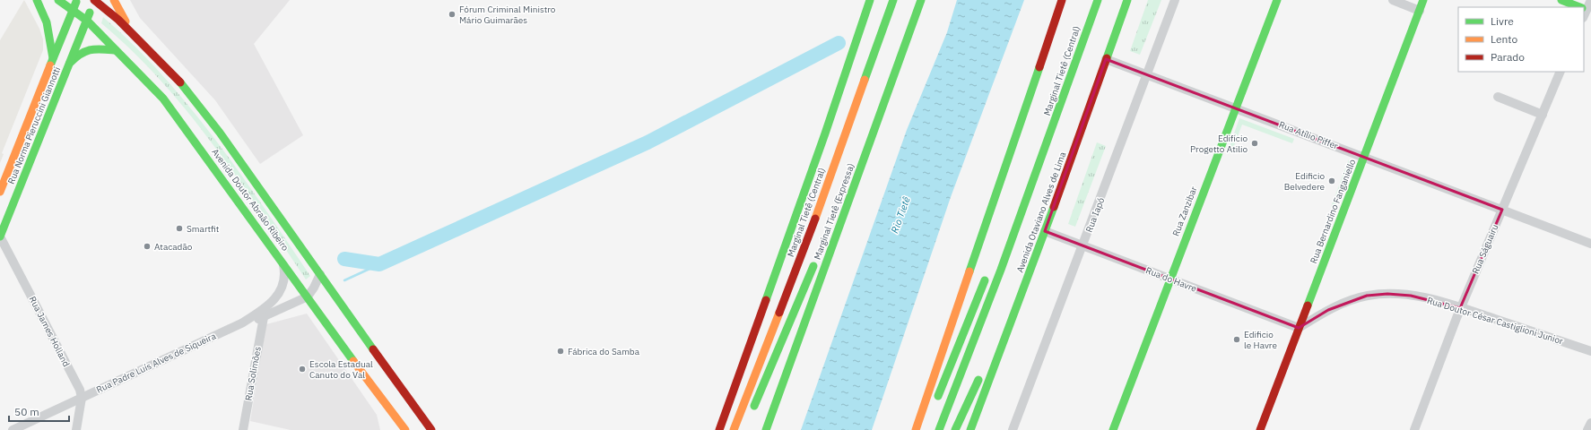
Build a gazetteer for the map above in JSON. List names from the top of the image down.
{
  "streets": {
    "main road": [
      "Marginal Tietê (Central)",
      "Rua Norma Pieruccini Giannotti",
      "Avenida Doutor Abraão Ribeiro",
      "Marginal Tietê (Expressa)",
      "Rua Zanzibar",
      "Rua Bernardino Fanganiello",
      "Avenida Otaviano Alves de Lima"
    ],
    "street": [
      "Rua Atílio Piffer",
      "Rua Iapó",
      "Rua Ságuairu",
      "Rua do Havre",
      "Rua Doutor César Castiglioni Junior",
      "Rua James Holland",
      "Rua Padre Luís Alves de Siqueira",
      "Rua Solimões"
    ]
  },
  "crossings": [
    ["Rua Norma Pieruccini Giannotti", "Avenida Doutor Abraão Ribeiro"],
    ["Rua Norma Pieruccini Giannotti", "Rua James Holland"],
    ["Rua Atílio Piffer", "Rua Zanzibar"],
    ["Rua Atílio Piffer", "Rua Bernardino Fanganiello"],
    ["Rua Atílio Piffer", "Avenida Otaviano Alves de Lima"],
    ["Rua Atílio Piffer", "Rua Iapó"],
    ["Rua Atílio Piffer", "Rua Ságuairu"],
    ["Avenida Doutor Abraão Ribeiro", "Rua Padre Luís Alves de Siqueira"],
    ["Rua Zanzibar", "Rua do Havre"],
    ["Rua Bernardino Fanganiello", "Rua do Havre"],
    ["Rua Bernardino Fanganiello", "Rua Doutor César Castiglioni Junior"],
    ["Avenida Otaviano Alves de Lima", "Rua do Havre"],
    ["Rua Iapó", "Rua do Havre"],
    ["Rua Ságuairu", "Rua Doutor César Castiglioni Junior"],
    ["Rua do Havre", "Rua Doutor César Castiglioni Junior"],
    ["Rua James Holland", "Rua Padre Luís Alves de Siqueira"],
    ["Rua Padre Luís Alves de Siqueira", "Rua Solimões"]
  ],
  "water": ["Rio Tietê"],
  "places": [
    "Fórum Criminal Ministro Mário Guimarães",
    "Edifício Progetto Atilio",
    "Edificio Belvedere",
    "Smartfit",
    "Atacadão",
    "Edificio le Havre",
    "Fábrica do Samba",
    "Escola Estadual Canuto do Val"
  ],
  "legend": ["Livre", "Lento", "Parado"],
  "scale_bar": "50 m"
}
